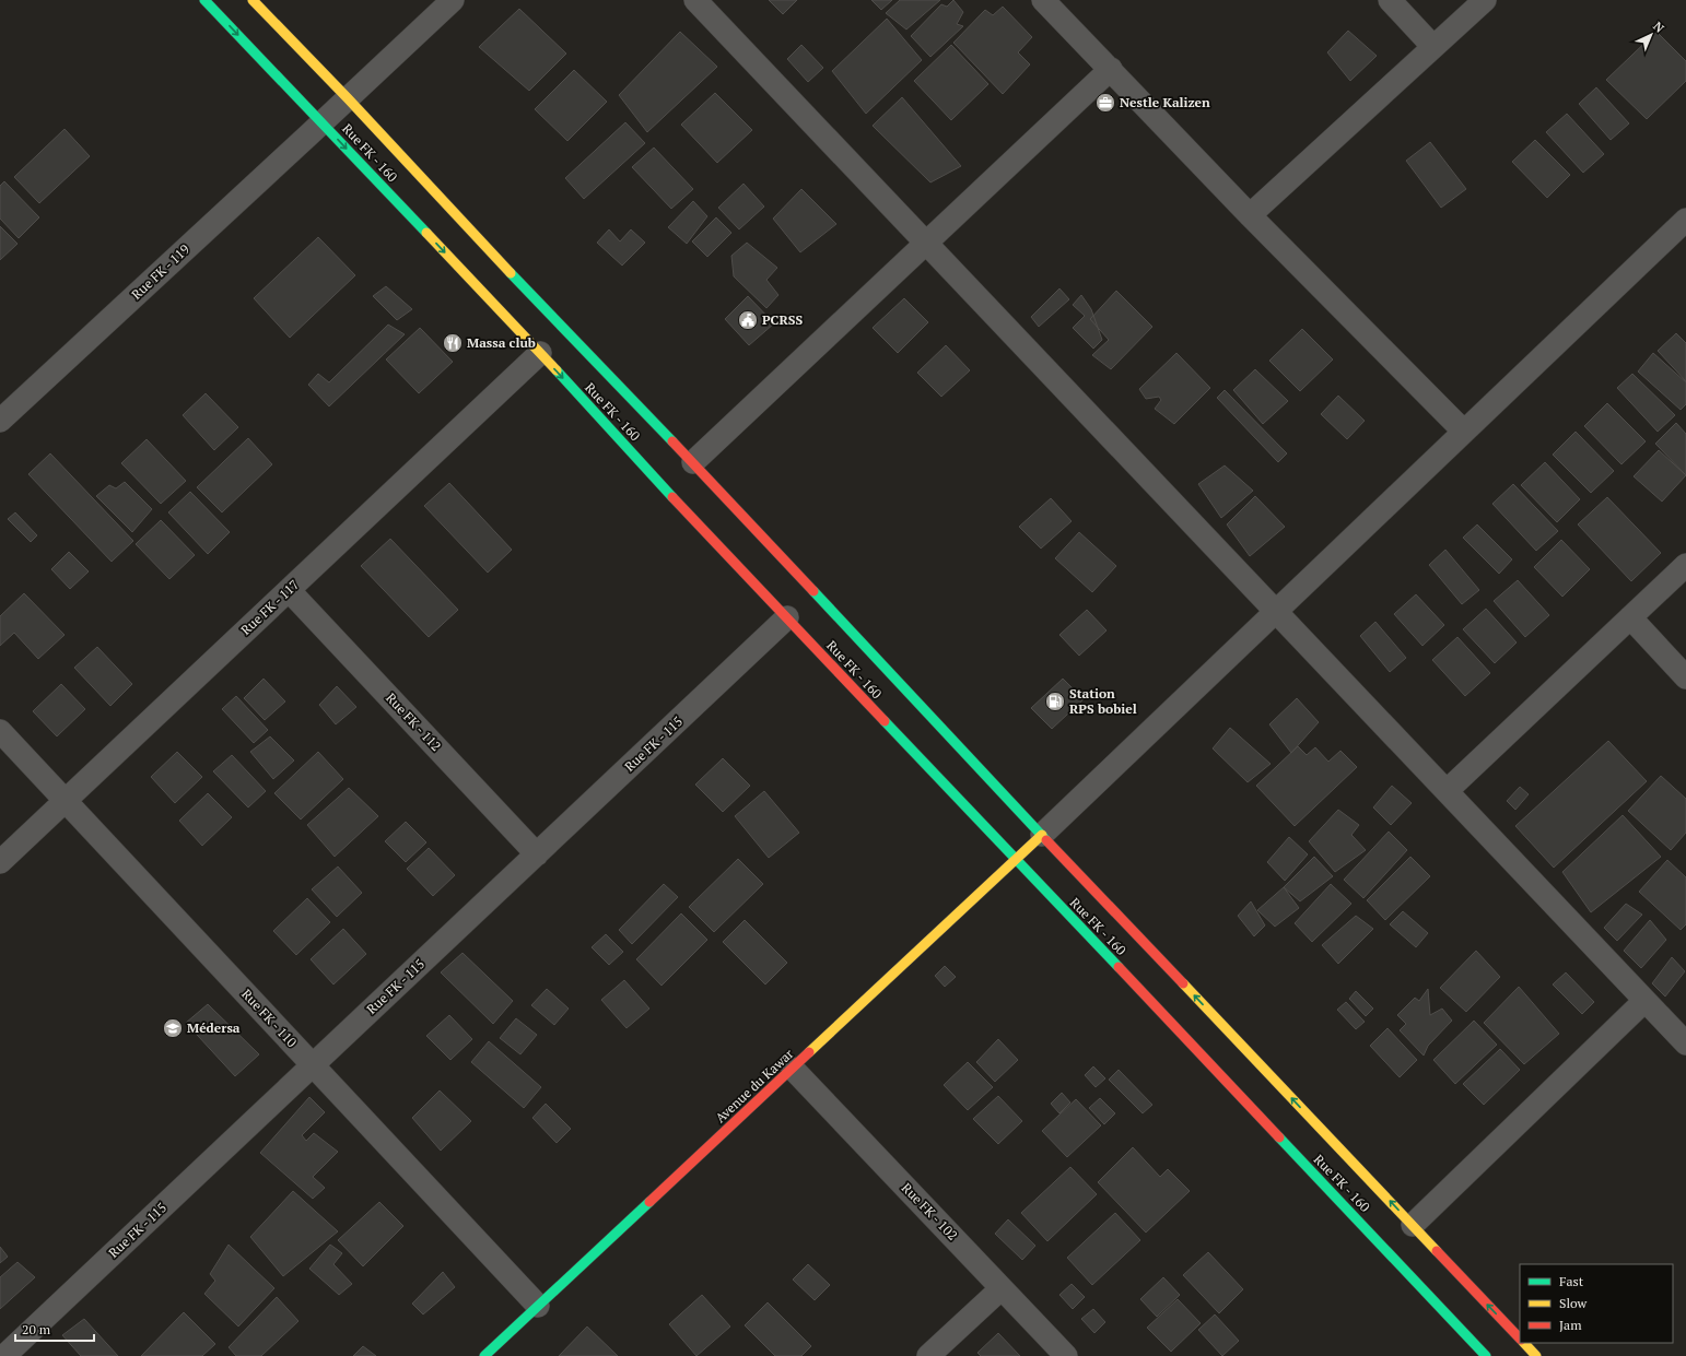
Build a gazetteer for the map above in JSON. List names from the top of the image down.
{
  "streets": {
    "main road": ["Rue FK - 160", "Avenue du Kawar"],
    "street": [
      "Rue FK - 119",
      "Rue FK - 117",
      "Rue FK - 112",
      "Rue FK - 115",
      "Rue FK - 110",
      "Rue FK - 102"
    ]
  },
  "crossings": [
    ["Rue FK - 160", "Rue FK - 119"],
    ["Rue FK - 160", "Rue FK - 117"],
    ["Rue FK - 160", "Rue FK - 115"],
    ["Rue FK - 160", "Avenue du Kawar"],
    ["Rue FK - 117", "Rue FK - 112"],
    ["Rue FK - 117", "Rue FK - 110"],
    ["Rue FK - 112", "Rue FK - 115"],
    ["Rue FK - 115", "Rue FK - 110"],
    ["Rue FK - 110", "Avenue du Kawar"],
    ["Avenue du Kawar", "Rue FK - 102"]
  ],
  "places": {
    "office": ["Nestle Kalizen"],
    "public building": ["PCRSS"],
    "restaurant": ["Massa club"],
    "fuel station": ["Station RPS bobiel"],
    "school or university": ["Médersa"]
  },
  "legend": ["Fast", "Slow", "Jam"],
  "scale_bar": "20 m",
  "north": "top right"
}
